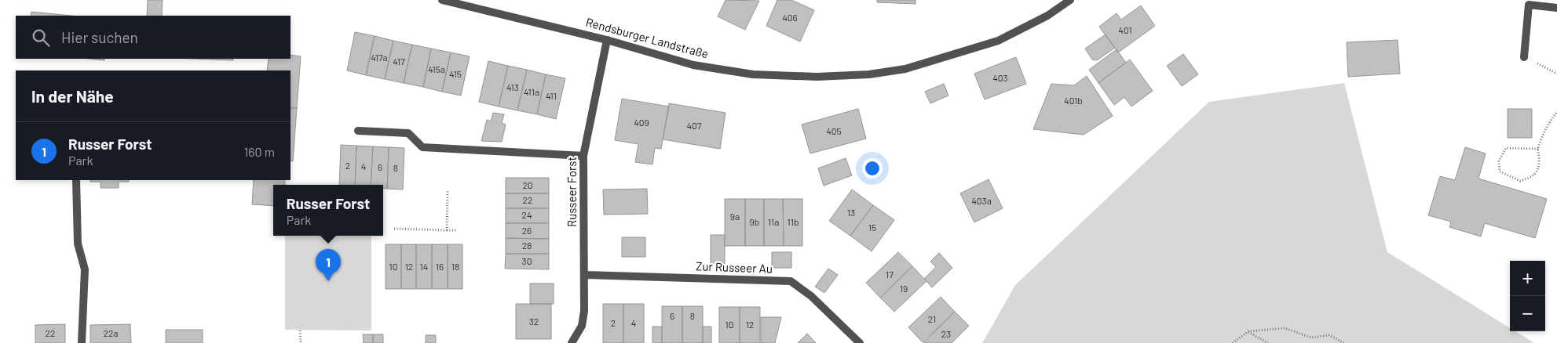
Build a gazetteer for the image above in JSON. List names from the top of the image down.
{
  "streets": {
    "street": ["Rendsburger Landstraße", "Russeer Forst", "Zur Russeer Au"]
  },
  "crossings": [
    ["Rendsburger Landstraße", "Russeer Forst"],
    ["Russeer Forst", "Zur Russeer Au"]
  ],
  "house_numbers": [
    "406",
    "401",
    "417a",
    "417",
    "415a",
    "415",
    "403",
    "413",
    "411a",
    "411",
    "401b",
    "409",
    "407",
    "405",
    "2",
    "4",
    "6",
    "8",
    "20",
    "22",
    "403a",
    "13",
    "24",
    "9a",
    "9b",
    "11a",
    "11b",
    "15",
    "26",
    "28",
    "30",
    "10",
    "12",
    "14",
    "16",
    "18",
    "17",
    "19",
    "6",
    "8",
    "21",
    "32",
    "2",
    "4",
    "10",
    "12",
    "22",
    "22a",
    "23"
  ],
  "page": {
    "search": "Hier suchen",
    "heading": "In der Nähe",
    "list": [
      {
        "mark": "1",
        "name": "Russer Forst",
        "note": "Park",
        "value": "160 m"
      }
    ],
    "popup": ["Russer Forst", "Park"],
    "pins": "1",
    "map_buttons": ["+", "−"]
  }
}
